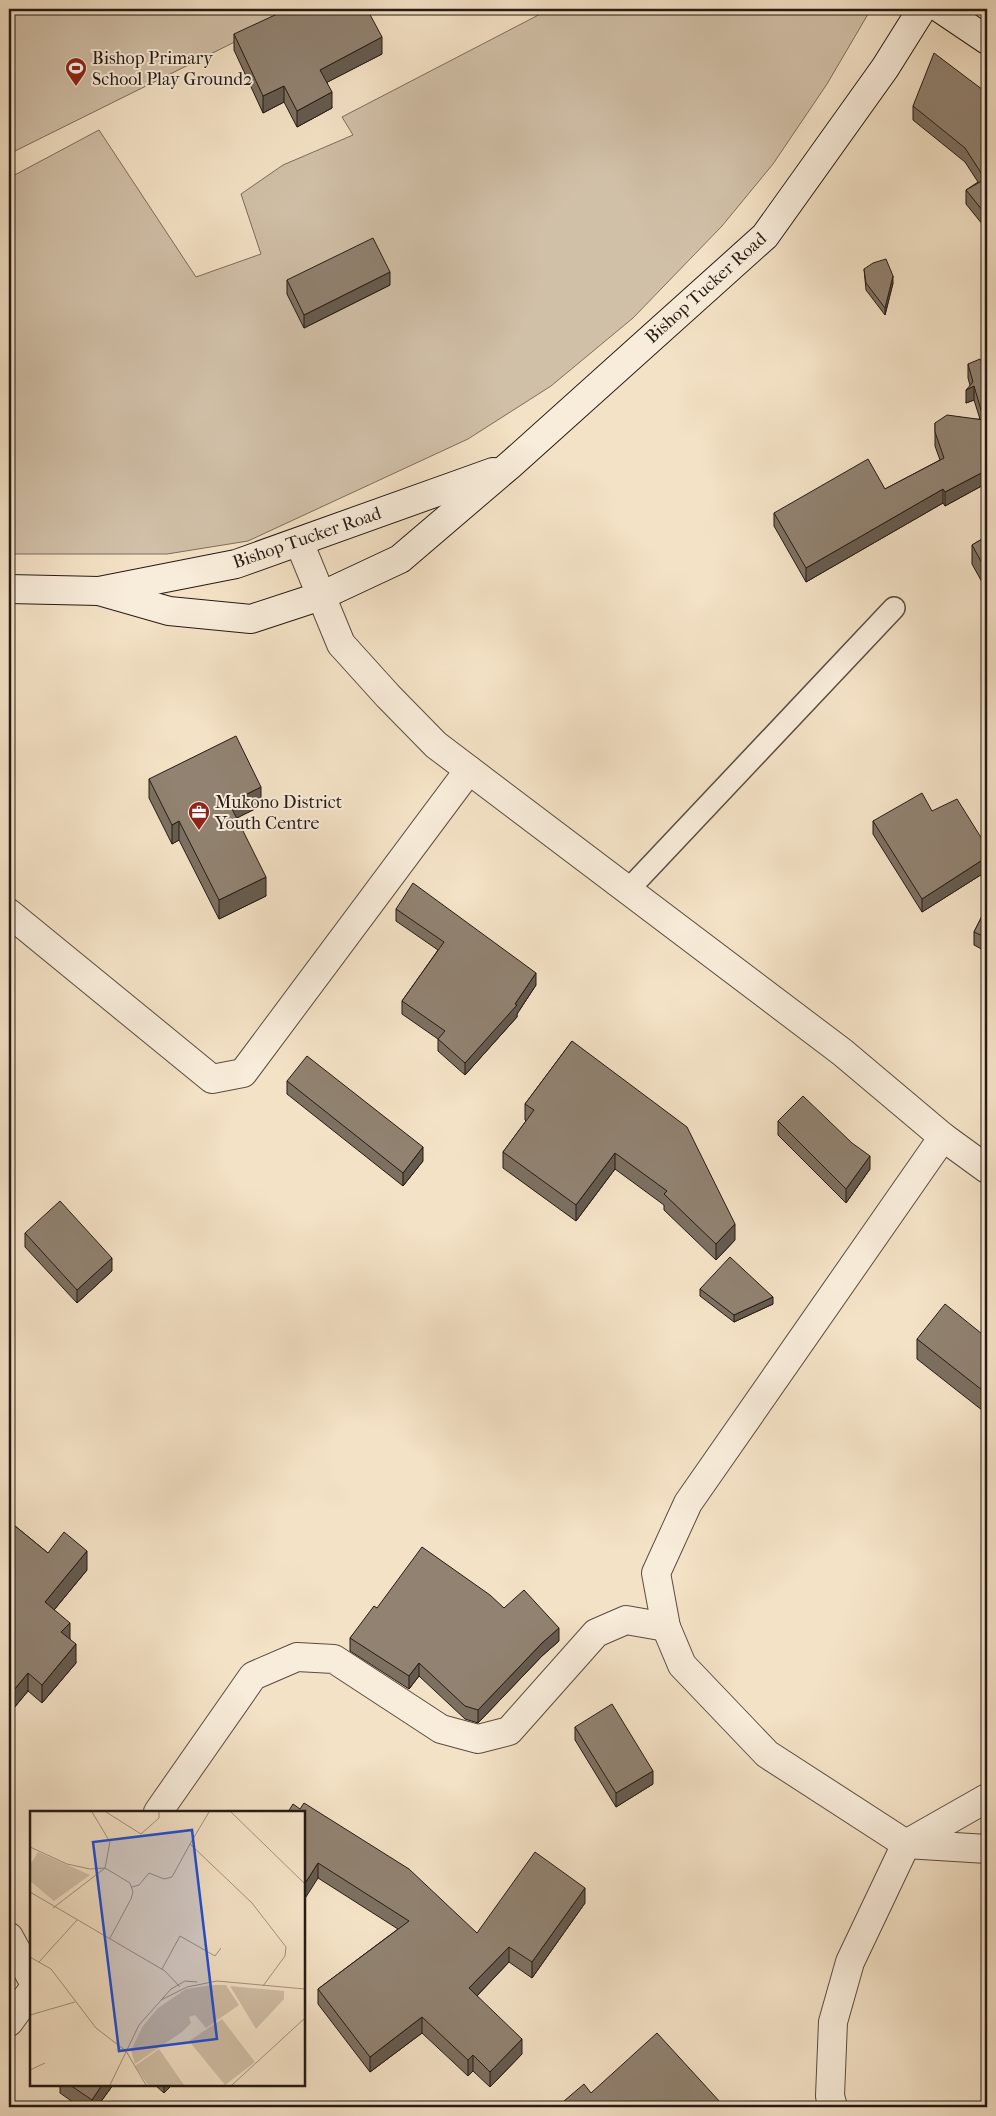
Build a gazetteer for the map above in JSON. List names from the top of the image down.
{
  "streets": {
    "street": ["Bishop Tucker Road"]
  },
  "places": {
    "sports": ["Bishop Primary School Play Ground2"],
    "office": ["Mukono District Youth Centre"]
  }
}
